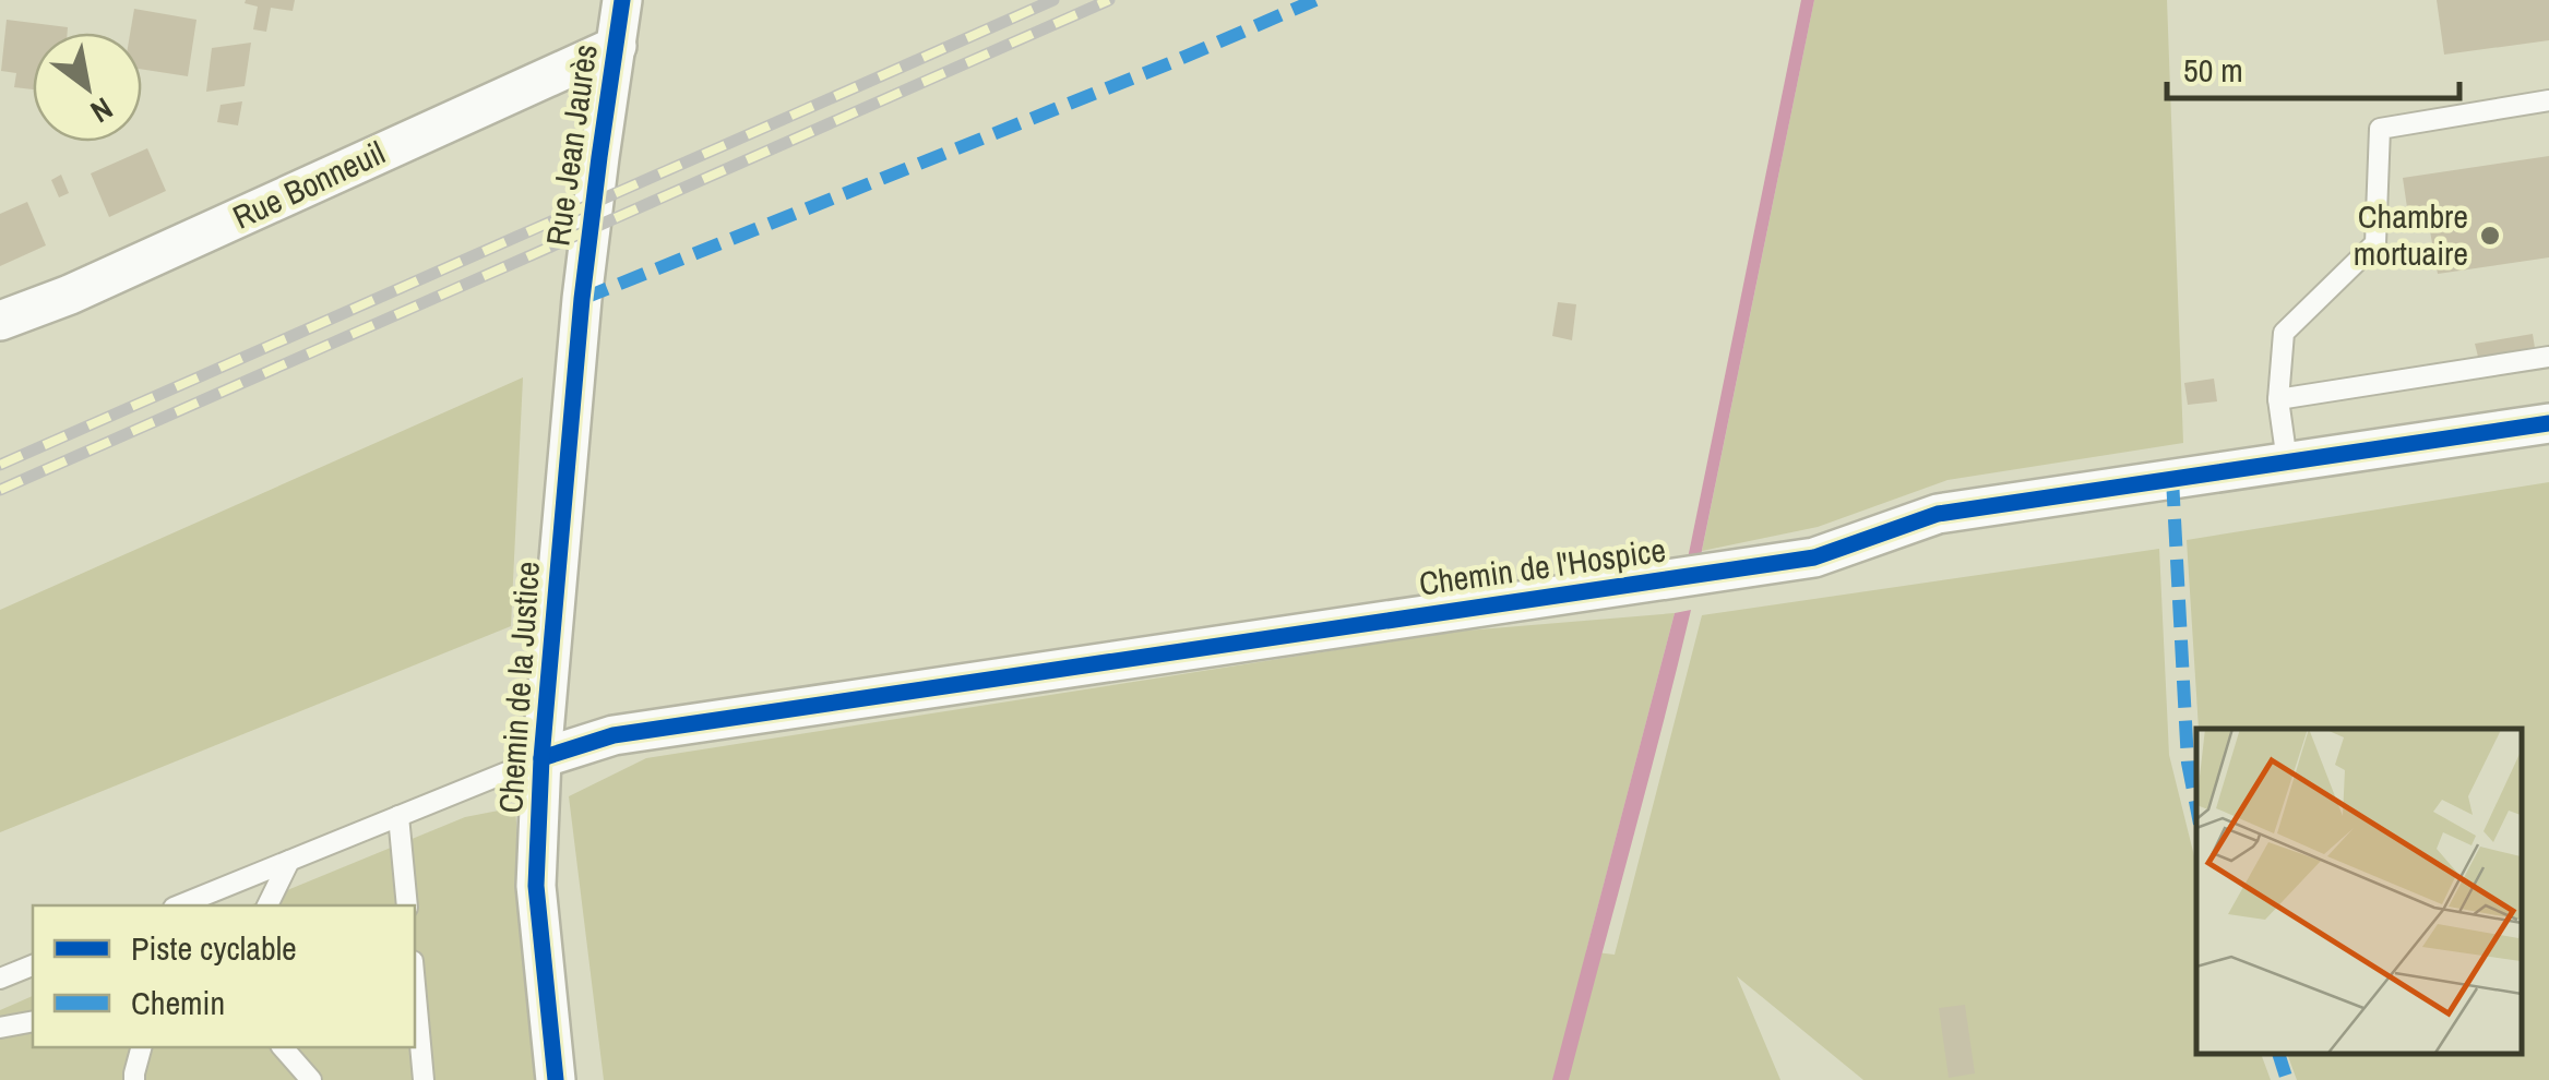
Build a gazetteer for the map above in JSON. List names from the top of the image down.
{
  "streets": {
    "street": [
      "Rue Jean Jaurès",
      "Rue Bonneuil",
      "Chemin de l'Hospice",
      "Chemin de la Justice"
    ]
  },
  "crossings": [
    ["Rue Jean Jaurès", "Rue Bonneuil"],
    ["Rue Jean Jaurès", "Chemin de la Justice"],
    ["Chemin de l'Hospice", "Chemin de la Justice"]
  ],
  "places": ["Chambre mortuaire"],
  "legend": ["Piste cyclable", "Chemin"],
  "scale_bar": "50 m",
  "north": "bottom right"
}
